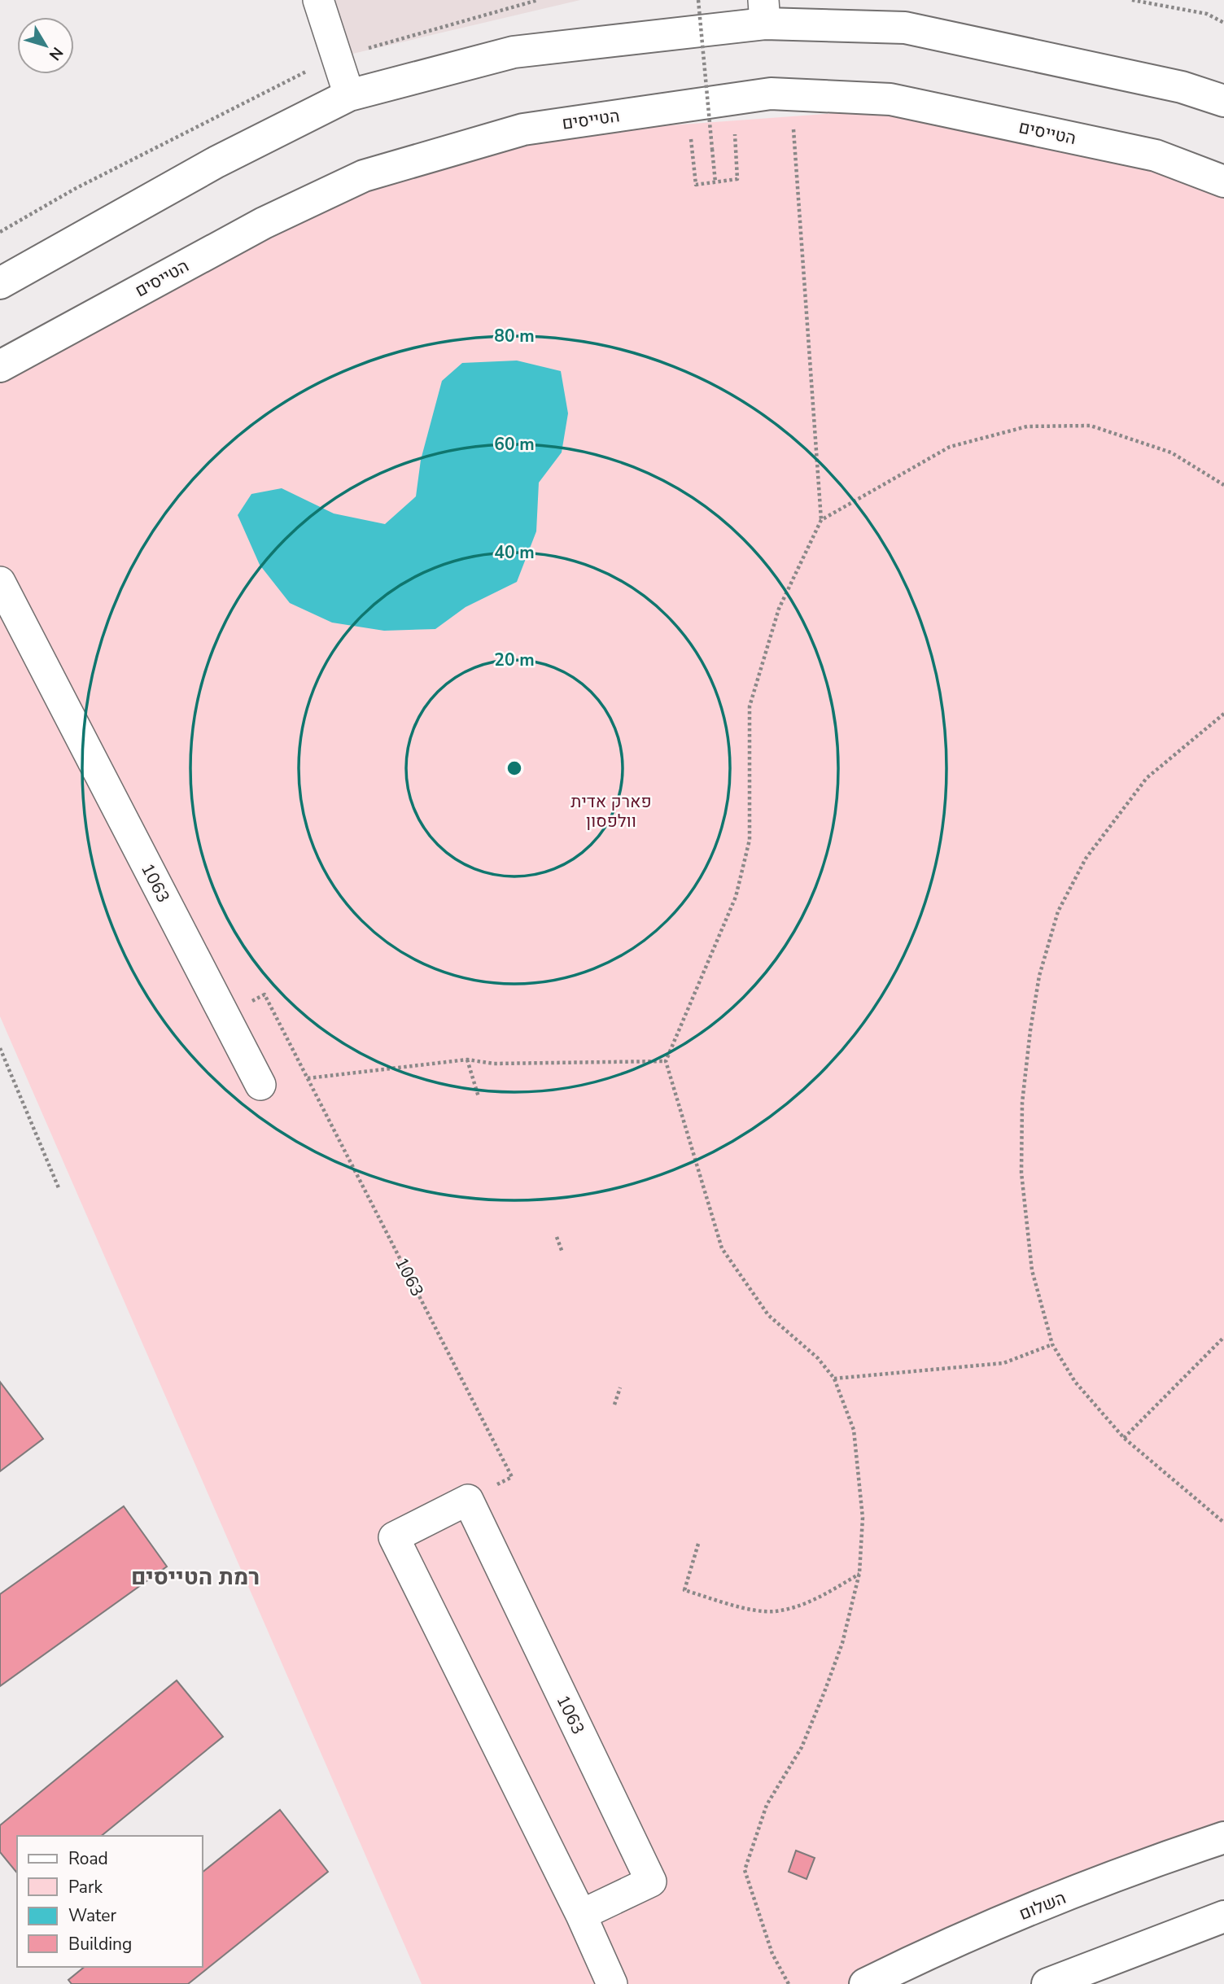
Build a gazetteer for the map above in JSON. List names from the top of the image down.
{
  "streets": {
    "main road": ["הטייסים", "השלום"],
    "street": ["1063"]
  },
  "districts": ["רמת הטייסים"],
  "parks": ["פארק אדית וולפסון"],
  "legend": [
    "Road",
    "Park",
    "Water",
    "Building"
  ],
  "north": "bottom right",
  "rings": [
    "80 m",
    "60 m",
    "40 m",
    "20 m"
  ]
}
